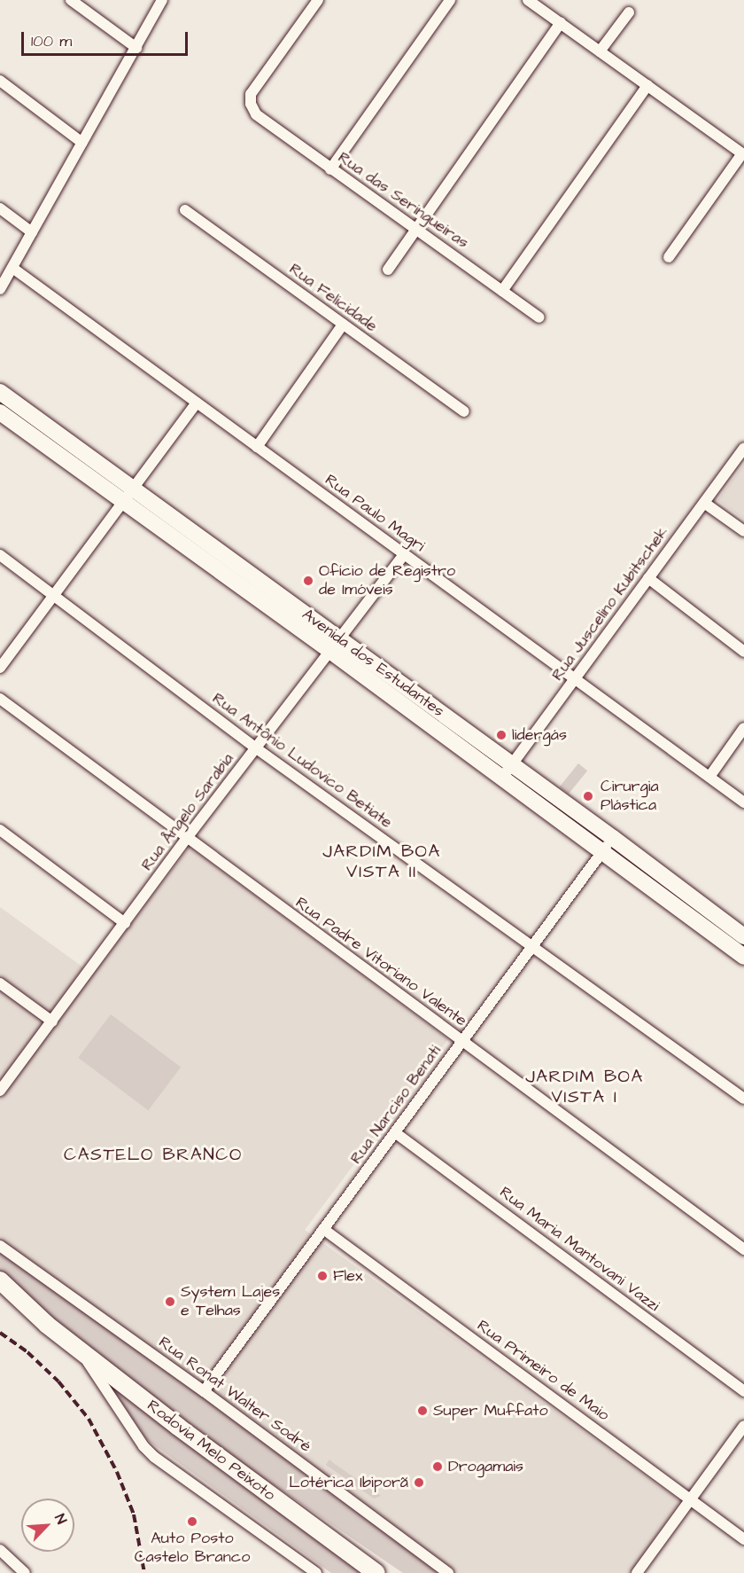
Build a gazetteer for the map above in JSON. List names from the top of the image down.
{
  "streets": {
    "main road": ["Rodovia Melo Peixoto"],
    "street": [
      "Rua das Seringueiras",
      "Rua Felicidade",
      "Rua Paulo Magri",
      "Rua Juscelino Kubitschek",
      "Avenida dos Estudantes",
      "Rua Antônio Ludovico Betiate",
      "Rua Ângelo Sarabia",
      "Rua Padre Vitoriano Valente",
      "Rua Narciso Benati",
      "Rua Maria Mantovani Vazzi",
      "Rua Primeiro de Maio",
      "Rua Ronat Walter Sodré"
    ]
  },
  "crossings": [
    ["Rua Paulo Magri", "Rua Juscelino Kubitschek"],
    ["Rua Paulo Magri", "Rua Ângelo Sarabia"],
    ["Rua Juscelino Kubitschek", "Avenida dos Estudantes"],
    ["Avenida dos Estudantes", "Rua Ângelo Sarabia"],
    ["Avenida dos Estudantes", "Rua Narciso Benati"],
    ["Rua Antônio Ludovico Betiate", "Rua Ângelo Sarabia"],
    ["Rua Antônio Ludovico Betiate", "Rua Narciso Benati"],
    ["Rua Ângelo Sarabia", "Rua Padre Vitoriano Valente"],
    ["Rua Padre Vitoriano Valente", "Rua Narciso Benati"],
    ["Rua Narciso Benati", "Rua Maria Mantovani Vazzi"],
    ["Rua Narciso Benati", "Rua Primeiro de Maio"],
    ["Rua Narciso Benati", "Rua Ronat Walter Sodré"]
  ],
  "districts": ["JARDIM BOA VISTA II", "JARDIM BOA VISTA I", "CASTELO BRANCO"],
  "places": [
    "Ofício de Registro de Imóveis",
    "lidergás",
    "Cirurgia Plástica",
    "Flex",
    "System Lajes e Telhas",
    "Super Muffato",
    "Drogamais",
    "Lotérica Ibiporã",
    "Auto Posto Castelo Branco"
  ],
  "scale_bar": "100 m",
  "north": "top right"
}
